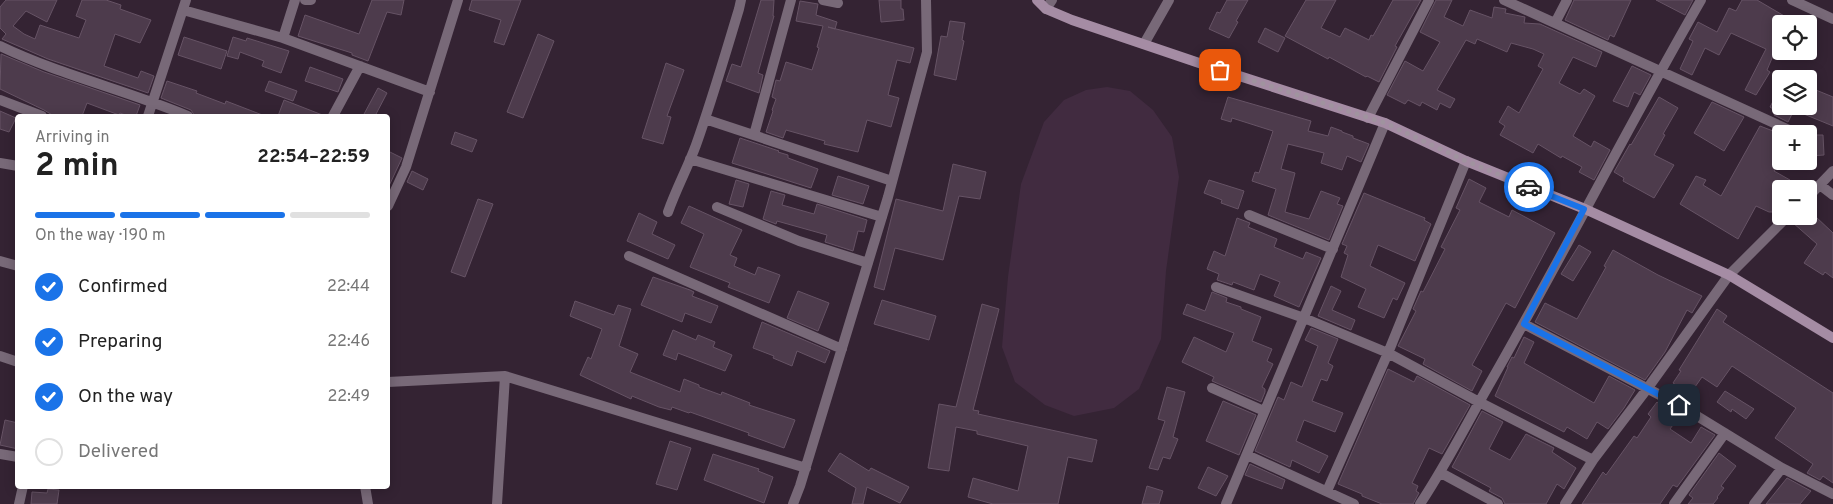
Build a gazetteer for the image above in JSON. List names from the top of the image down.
{
  "page": {
    "map_buttons": ["+", "−"],
    "heading": ["2 min", "Arriving in", "22:54–22:59"],
    "bar": "On the way · 190 m",
    "list": [
      ["Confirmed", "22:44"],
      ["Preparing", "22:46"],
      ["On the way", "22:49"],
      "Delivered"
    ]
  }
}
